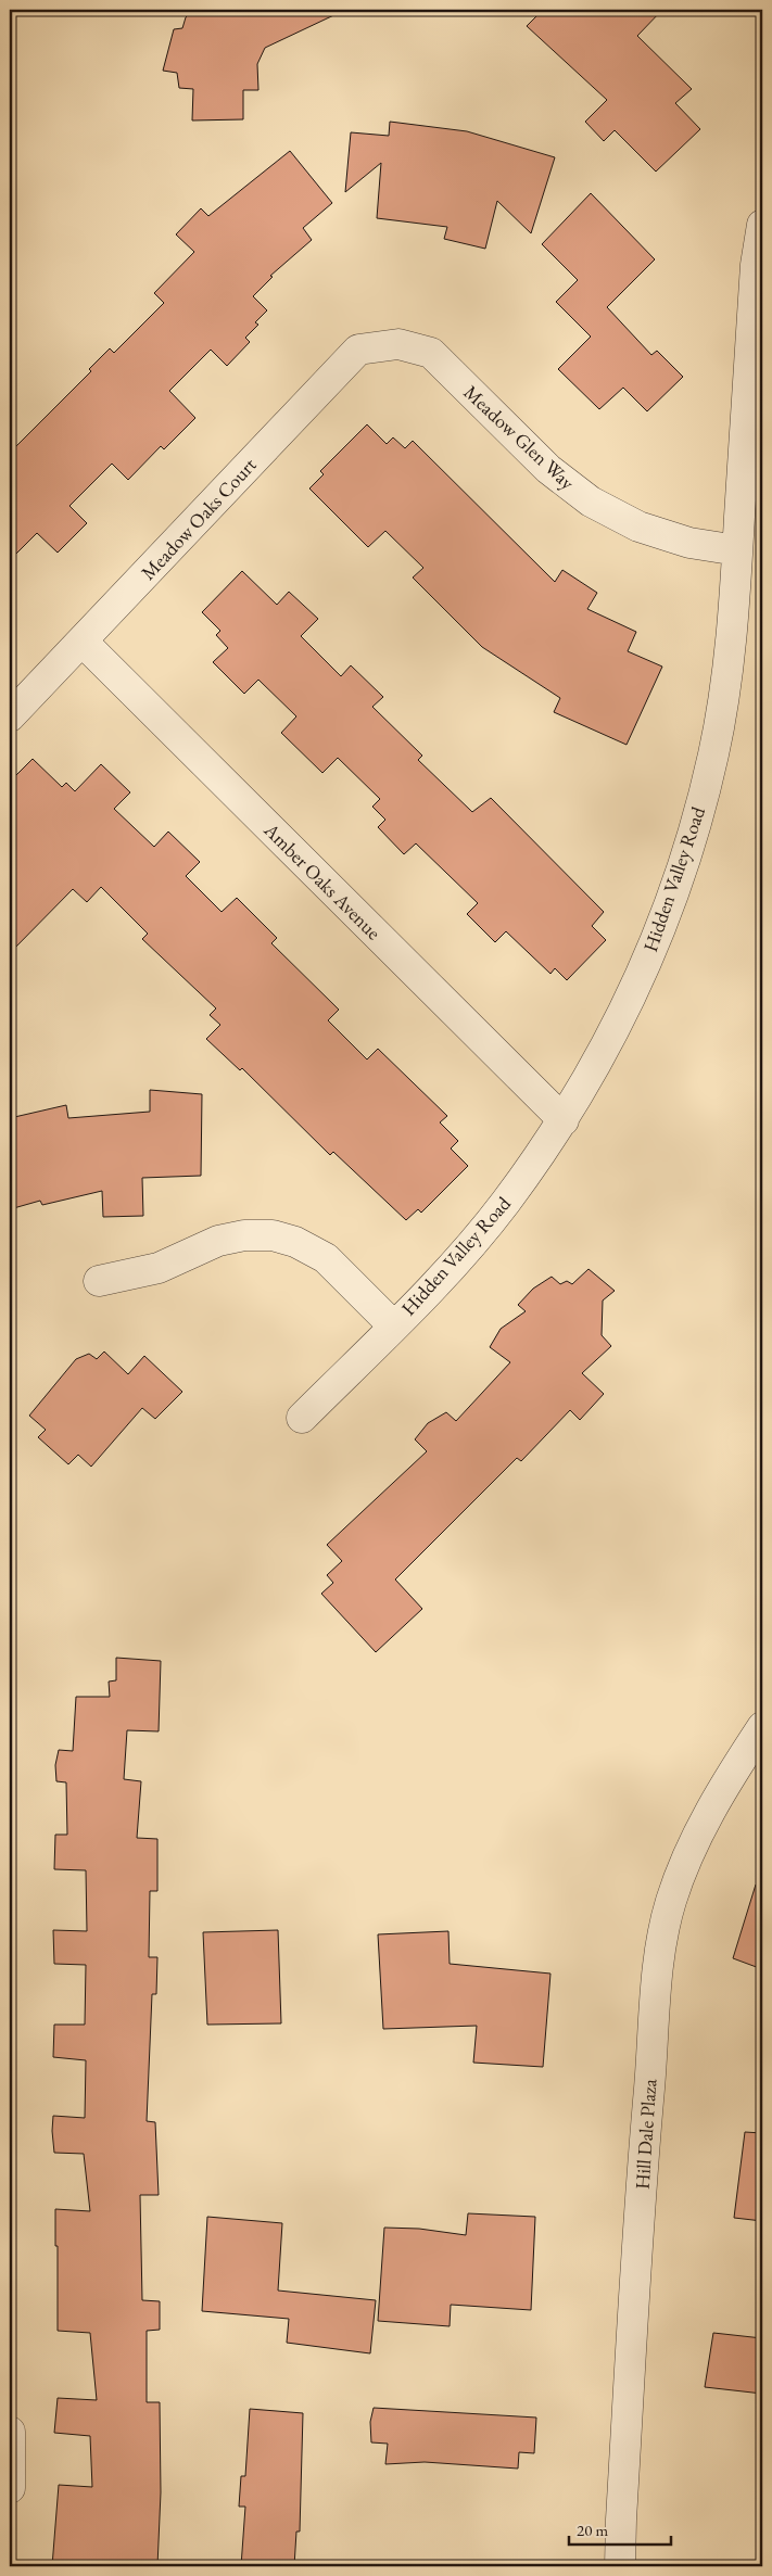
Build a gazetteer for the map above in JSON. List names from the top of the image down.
{
  "streets": {
    "street": [
      "Meadow Glen Way",
      "Meadow Oaks Court",
      "Hidden Valley Road",
      "Amber Oaks Avenue",
      "Hill Dale Plaza"
    ]
  },
  "crossings": [
    ["Meadow Glen Way", "Meadow Oaks Court"],
    ["Meadow Glen Way", "Hidden Valley Road"],
    ["Meadow Oaks Court", "Amber Oaks Avenue"],
    ["Hidden Valley Road", "Amber Oaks Avenue"]
  ],
  "scale_bar": "20 m"
}
